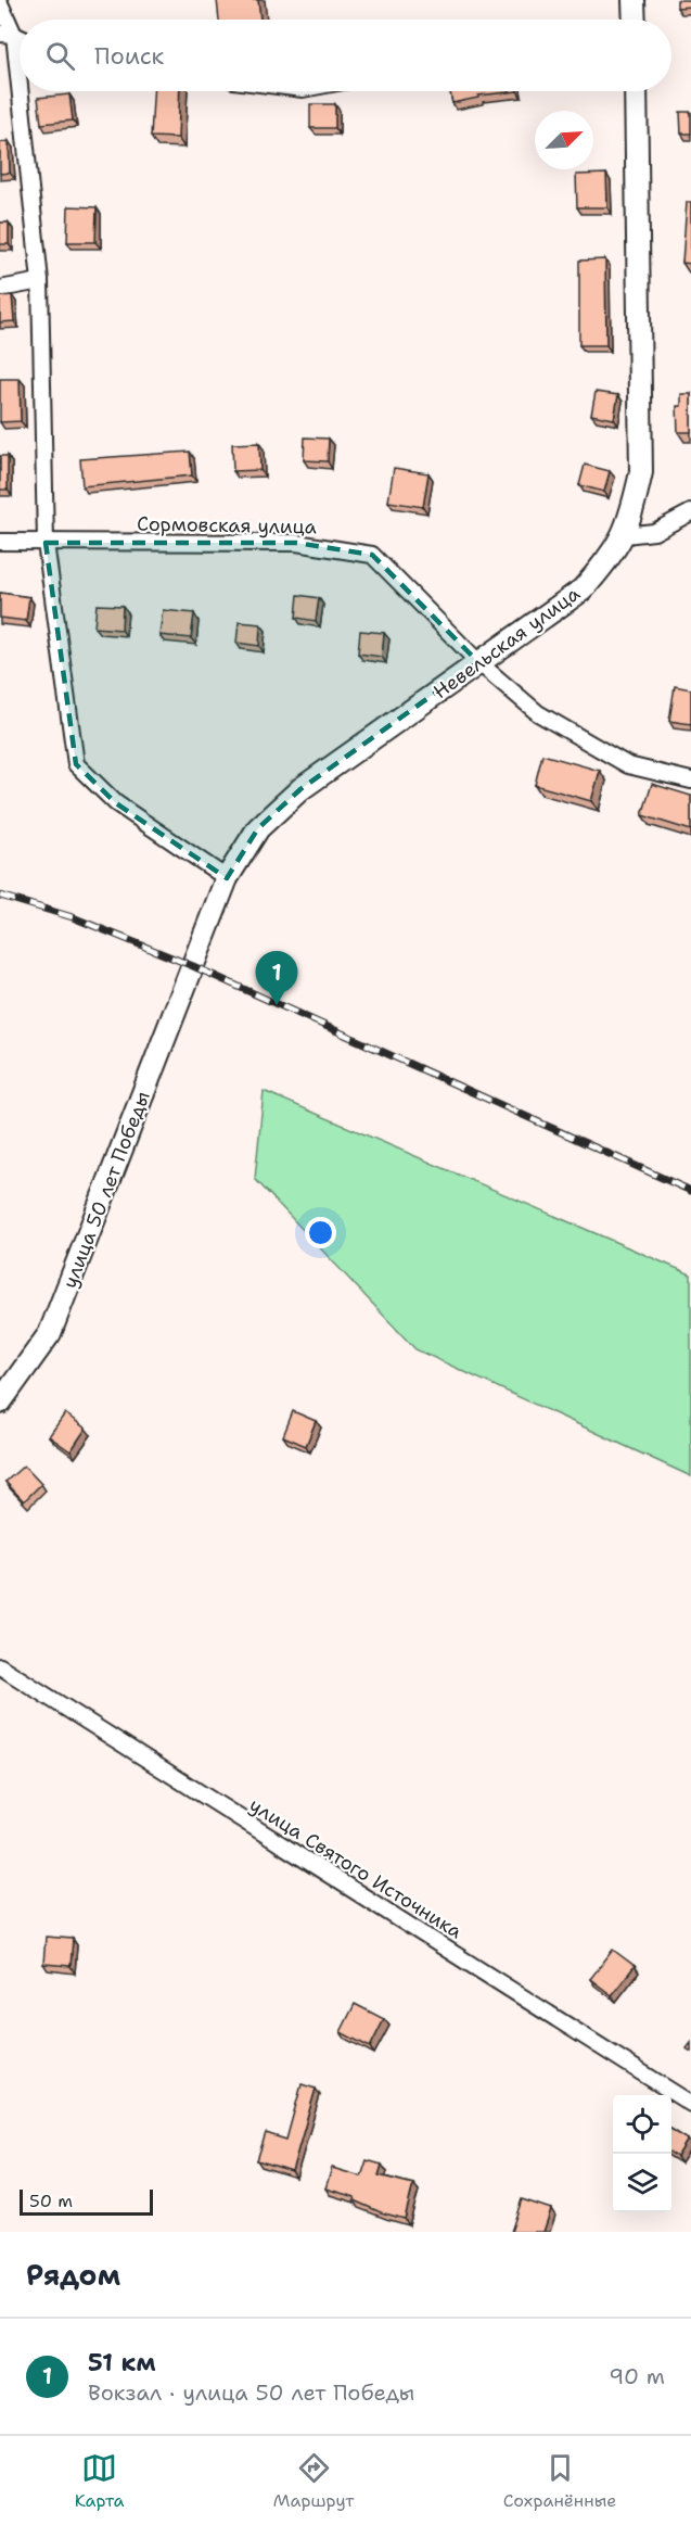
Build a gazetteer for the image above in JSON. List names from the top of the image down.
{
  "streets": {
    "street": [
      "Сормовская улица",
      "Невельская улица",
      "улица 50 лет Победы",
      "улица Святого Источника"
    ]
  },
  "crossings": [
    ["Сормовская улица", "Невельская улица"],
    ["Невельская улица", "улица 50 лет Победы"]
  ],
  "scale_bar": "50 m",
  "north": "top right",
  "page": {
    "search": "Поиск",
    "pins": "1",
    "scale": "50 m",
    "heading": "Рядом",
    "list": [
      {
        "mark": "1",
        "name": "51 км",
        "note": "Вокзал · улица 50 лет Победы",
        "value": "90 m"
      }
    ],
    "nav": ["Карта", "Маршрут", "Сохранённые"]
  }
}
